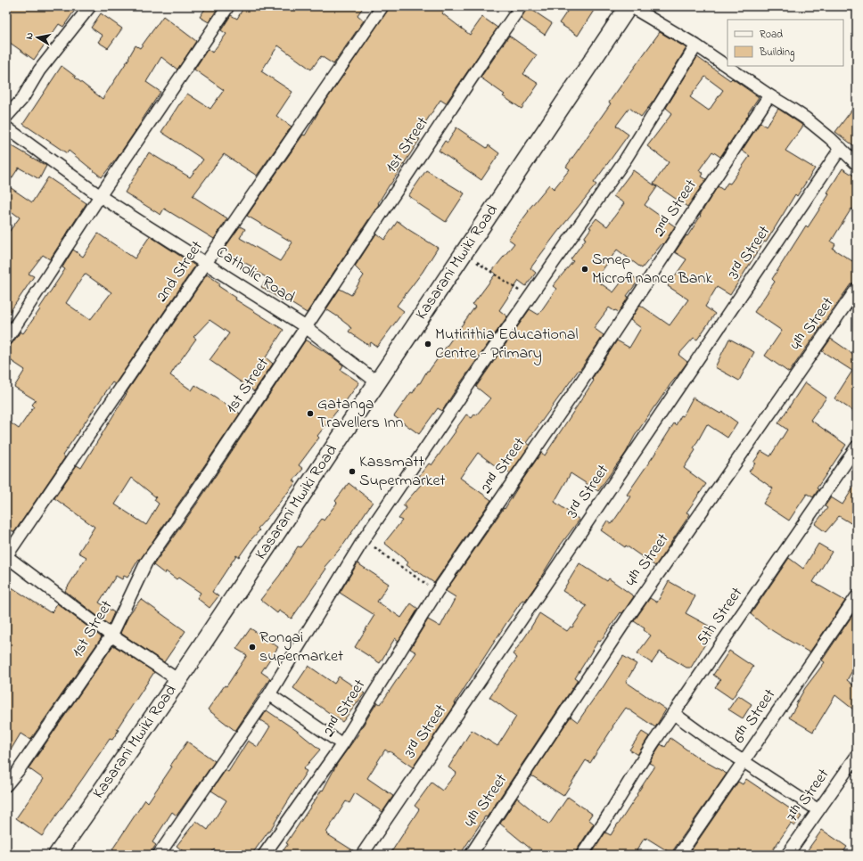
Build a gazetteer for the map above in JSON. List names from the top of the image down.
{
  "streets": {
    "main road": ["Kasarani Mwiki Road"],
    "street": [
      "1st Street",
      "2ⁿᵈ Street",
      "3ʳᵈ Street",
      "2nd Street",
      "Catholic Road",
      "4ᵗʰ Street",
      "5th Street",
      "6ᵗʰ Street",
      "7ᵗʰ Street"
    ]
  },
  "crossings": [
    ["1st Street", "Catholic Road"],
    ["Kasarani Mwiki Road", "Catholic Road"],
    ["2nd Street", "Catholic Road"]
  ],
  "places": [
    "Smep Microfinance Bank",
    "Mutirithia Educational Centre - Primary",
    "Gatanga Travellers Inn",
    "Kassmatt Supermarket",
    "Rongai supermarket"
  ],
  "legend": ["Road", "Building"],
  "north": "left"
}
